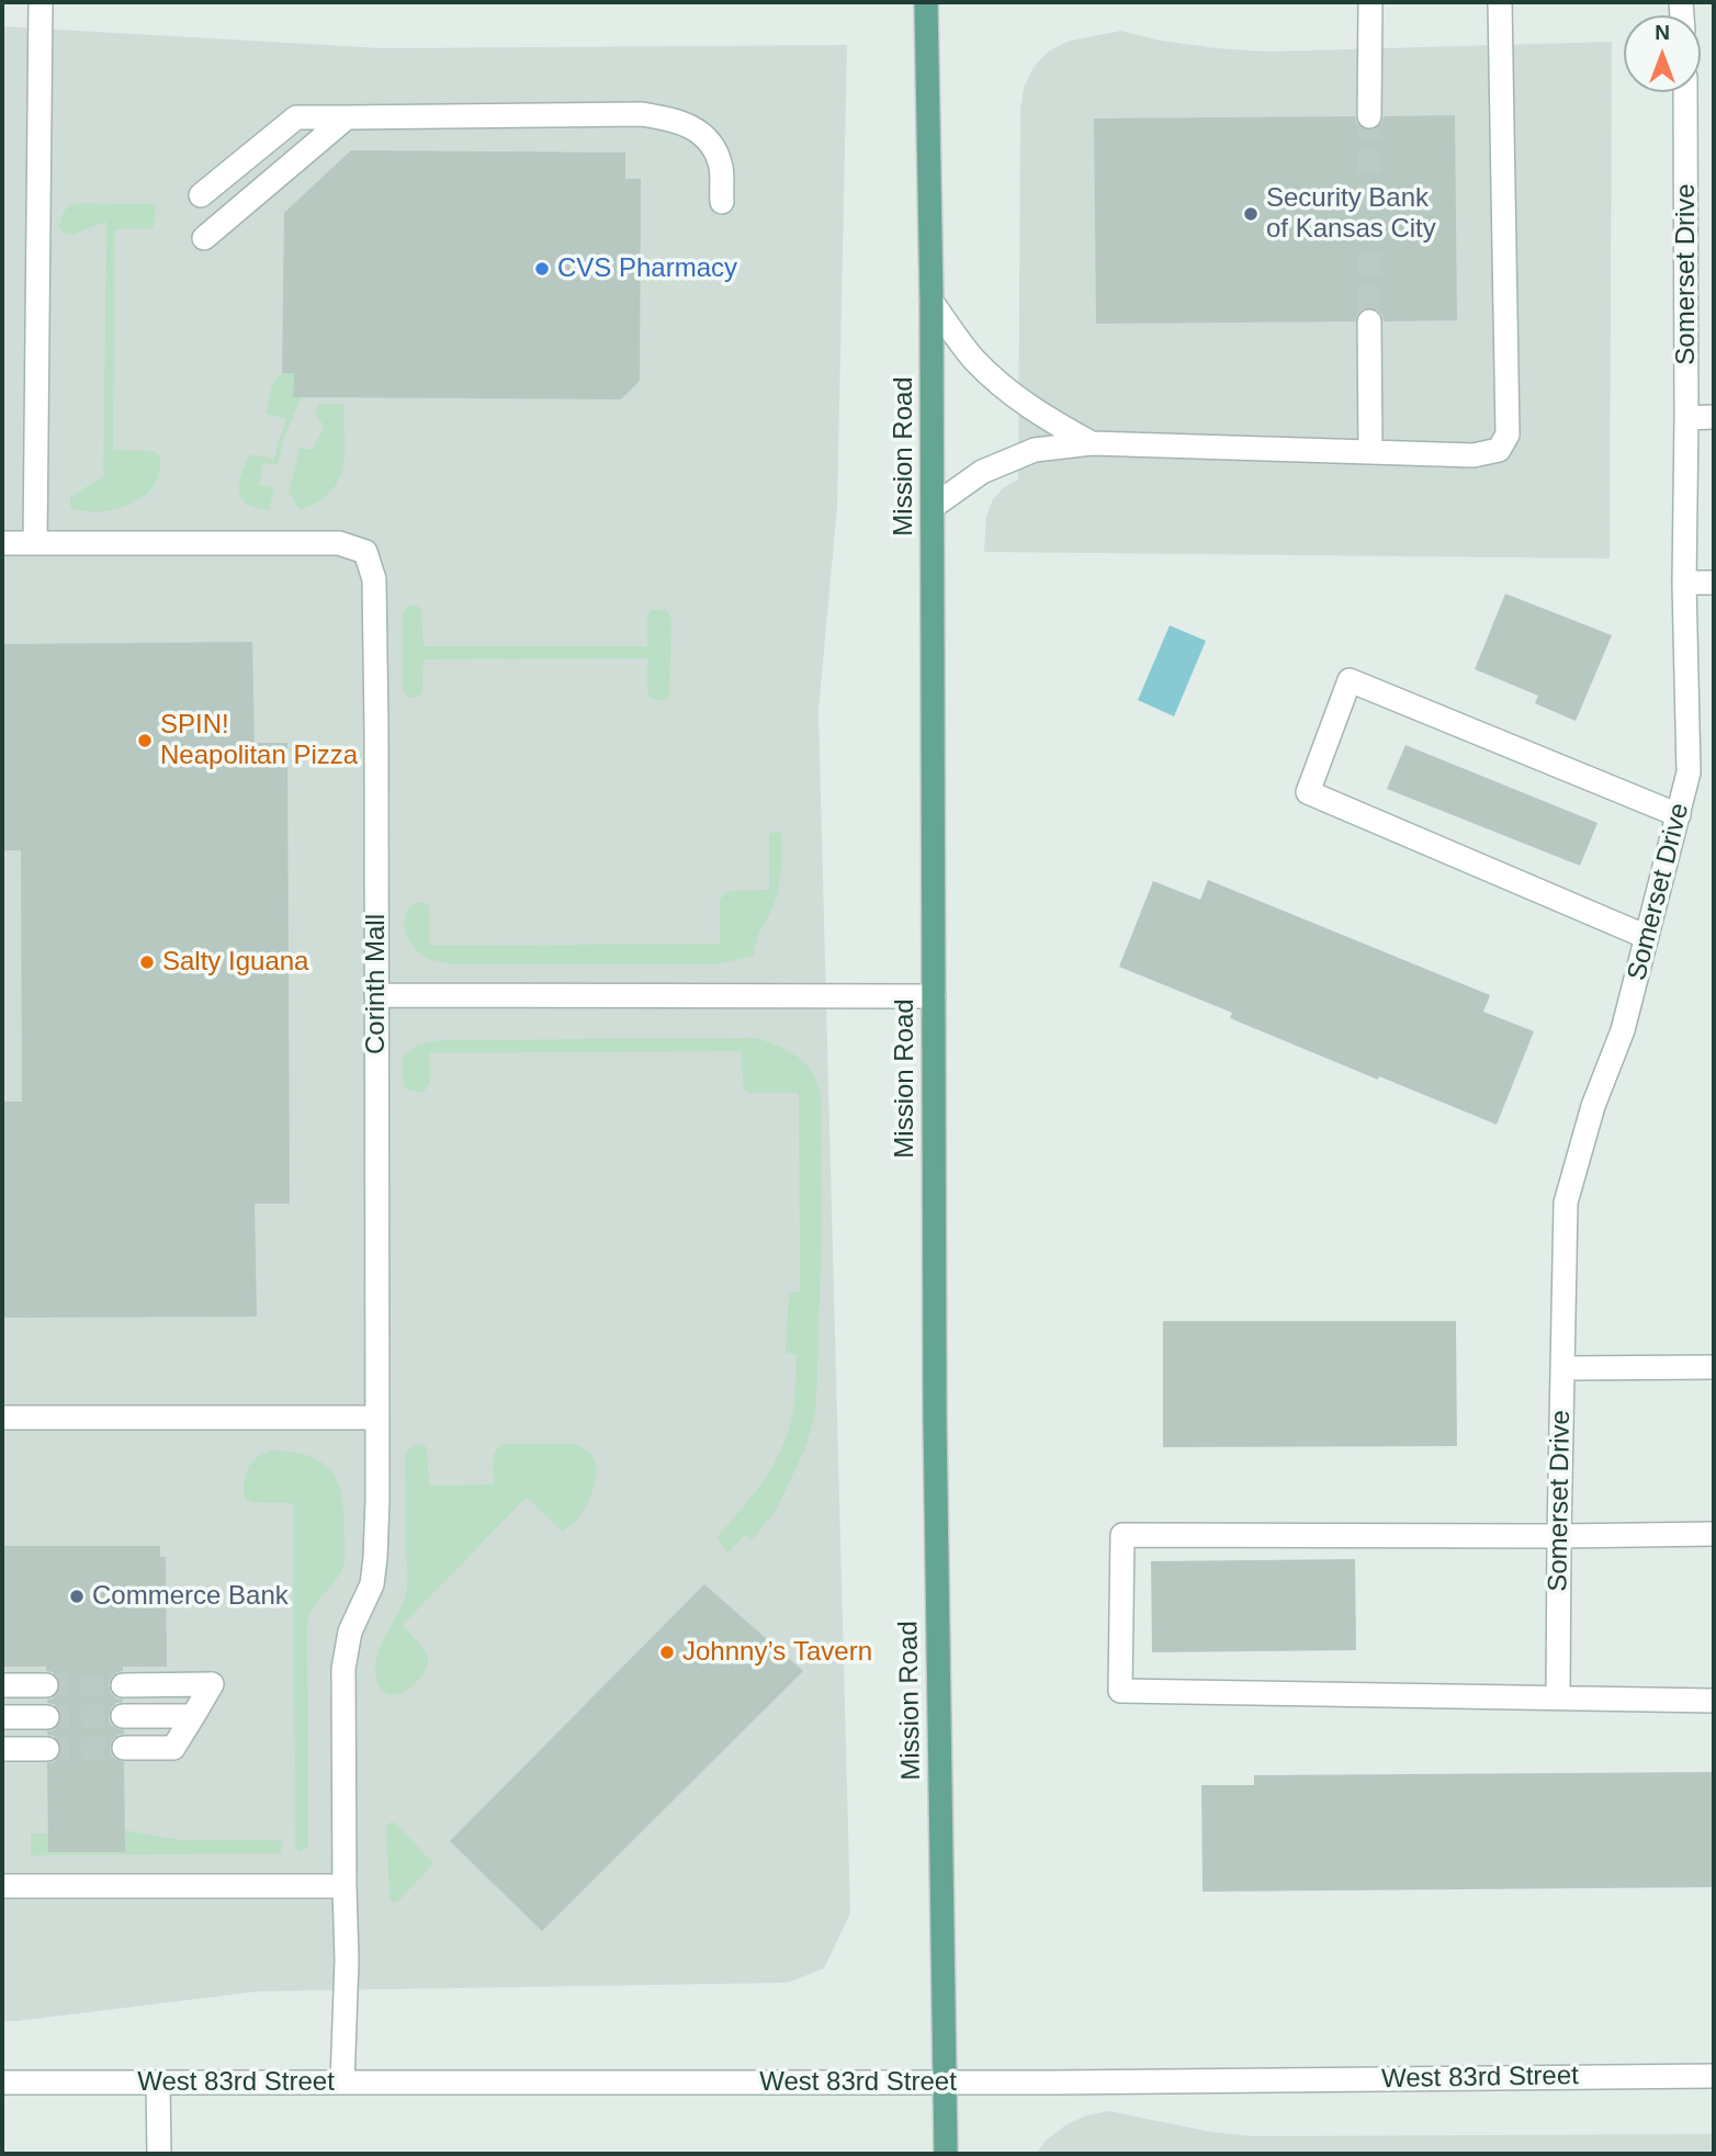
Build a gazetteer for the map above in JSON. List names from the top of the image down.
{
  "streets": {
    "main road": ["Mission Road"],
    "street": ["Somerset Drive", "Corinth Mall", "West 83rd Street"]
  },
  "crossings": [
    ["Mission Road", "West 83rd Street"],
    ["Corinth Mall", "West 83rd Street"]
  ],
  "places": [
    "Security Bank of Kansas City",
    "CVS Pharmacy",
    "SPIN! Neapolitan Pizza",
    "Salty Iguana",
    "Commerce Bank",
    "Johnny’s Tavern"
  ],
  "north": "top"
}
